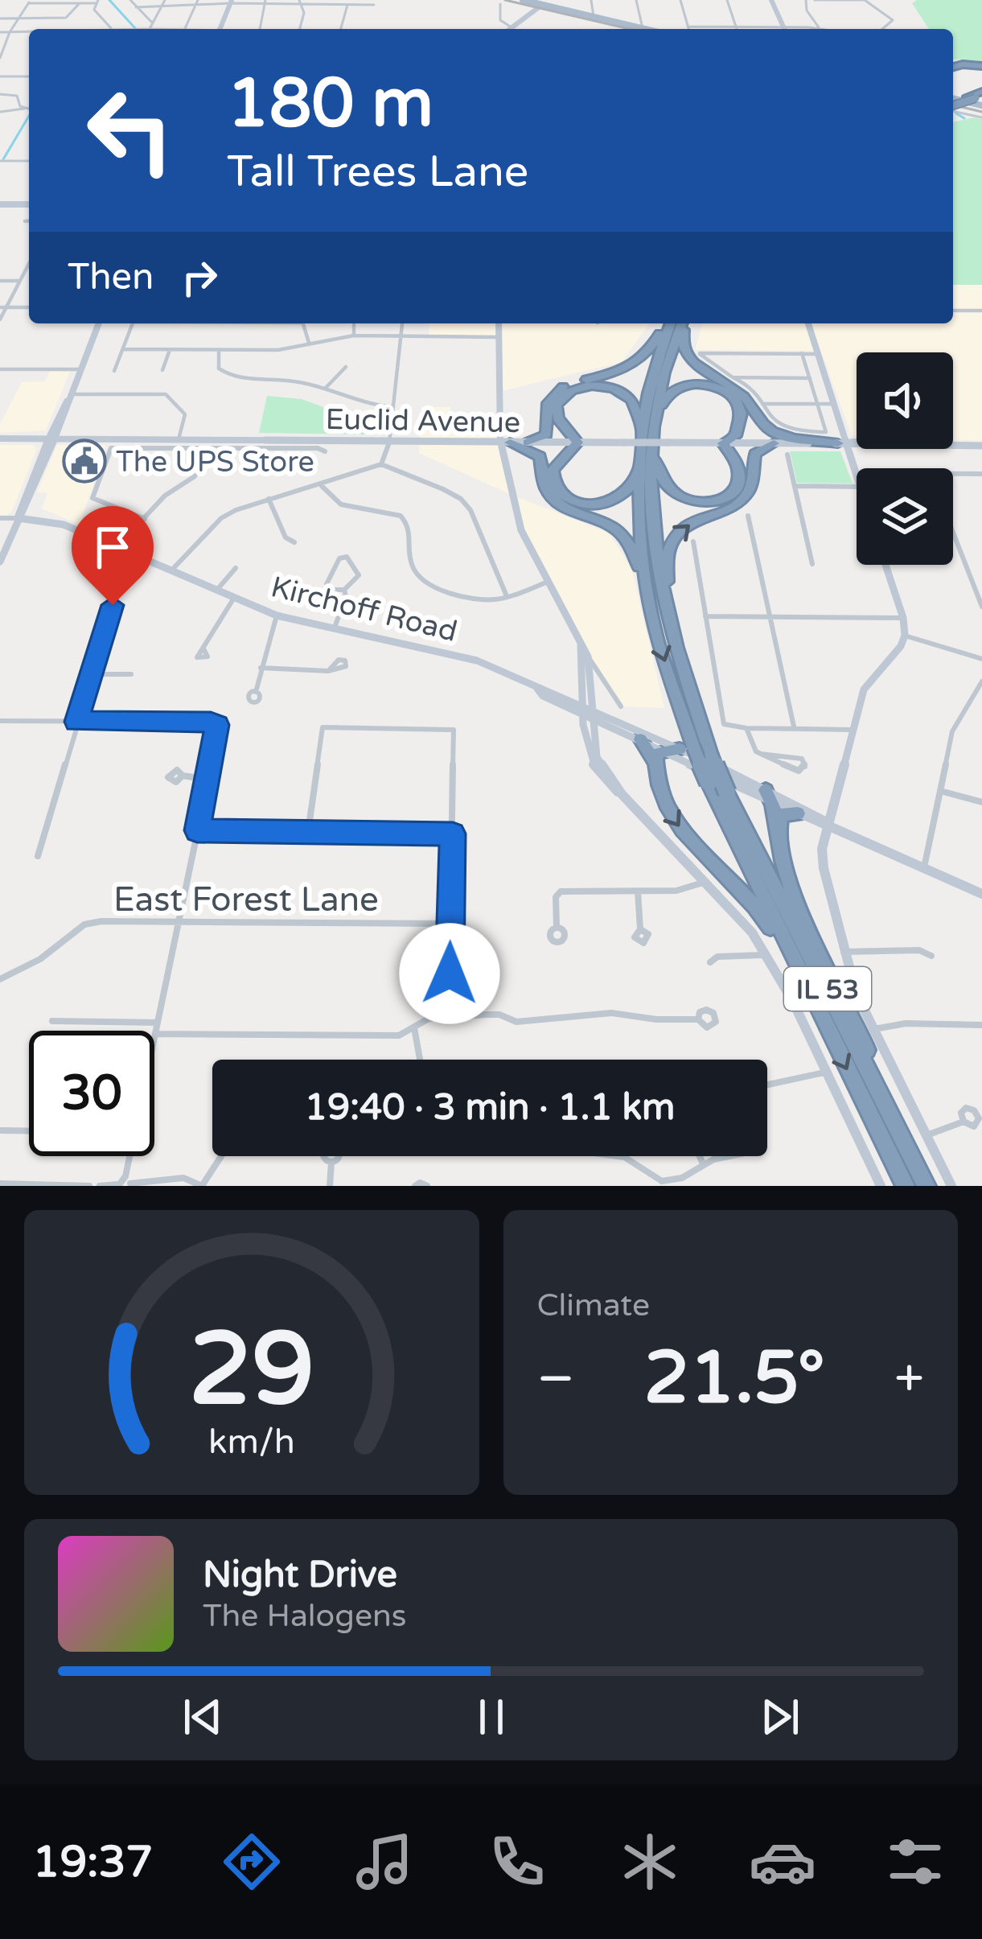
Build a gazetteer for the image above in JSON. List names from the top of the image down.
{
  "streets": {
    "highway": ["IL 53"],
    "main road": ["Euclid Avenue", "Kirchoff Road"],
    "street": ["East Forest Lane"]
  },
  "crossings": [
    ["Kirchoff Road", "IL 53"]
  ],
  "places": {
    "public building": ["The UPS Store"]
  },
  "page": {
    "turn": ["180 m", "Tall Trees Lane"],
    "then": "Then",
    "limit": "30",
    "trip": "19:40 · 3 min · 1.1 km",
    "tile": "Climate",
    "heat": ["−", "21.5°", "+"],
    "song": ["Night Drive", "The Halogens"],
    "tabs": "19:37",
    "gauge": ["29", "km/h"]
  }
}
